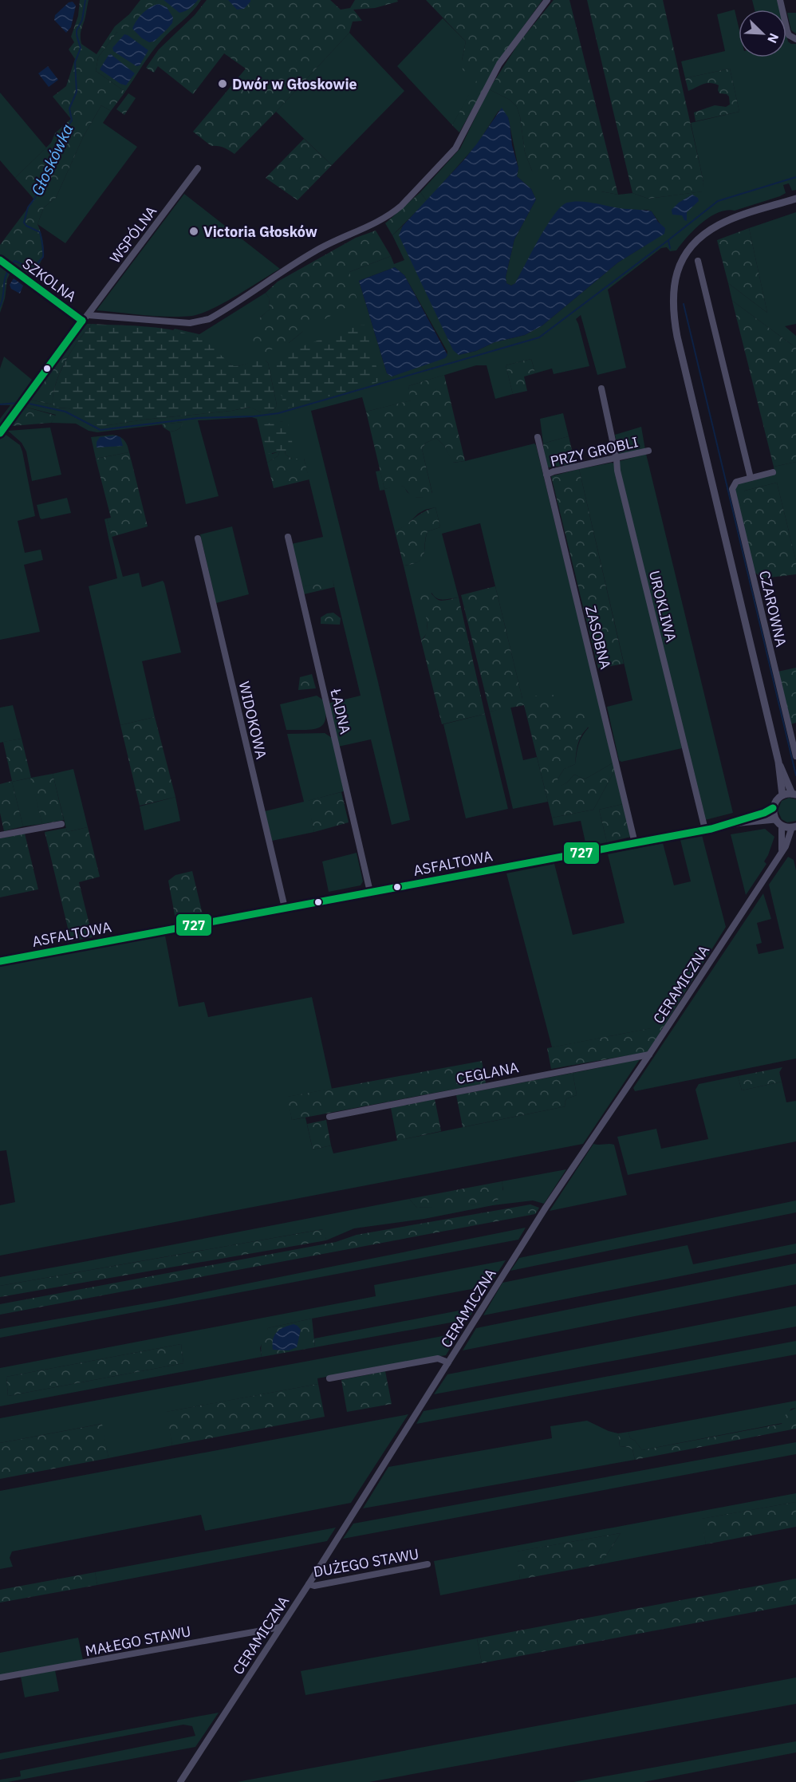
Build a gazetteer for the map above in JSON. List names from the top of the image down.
{
  "streets": {
    "street": [
      "WSPÓLNA",
      "SZKOLNA",
      "PRZY GROBLI",
      "UROKLIWA",
      "CZAROWNA",
      "ZASOBNA",
      "ŁADNA",
      "WIDOKOWA",
      "ASFALTOWA",
      "CERAMICZNA",
      "CEGLANA",
      "DUŻEGO STAWU",
      "MAŁEGO STAWU"
    ]
  },
  "crossings": [
    ["WSPÓLNA", "SZKOLNA"],
    ["PRZY GROBLI", "UROKLIWA"],
    ["PRZY GROBLI", "ZASOBNA"],
    ["UROKLIWA", "ASFALTOWA"],
    ["ZASOBNA", "ASFALTOWA"],
    ["ŁADNA", "ASFALTOWA"],
    ["WIDOKOWA", "ASFALTOWA"],
    ["CERAMICZNA", "CEGLANA"],
    ["CERAMICZNA", "DUŻEGO STAWU"],
    ["CERAMICZNA", "MAŁEGO STAWU"]
  ],
  "water": ["Głoskówka"],
  "places": ["Dwór w Głoskowie", "Victoria Głosków"],
  "lines": ["transit line 727"],
  "north": "bottom right"
}
